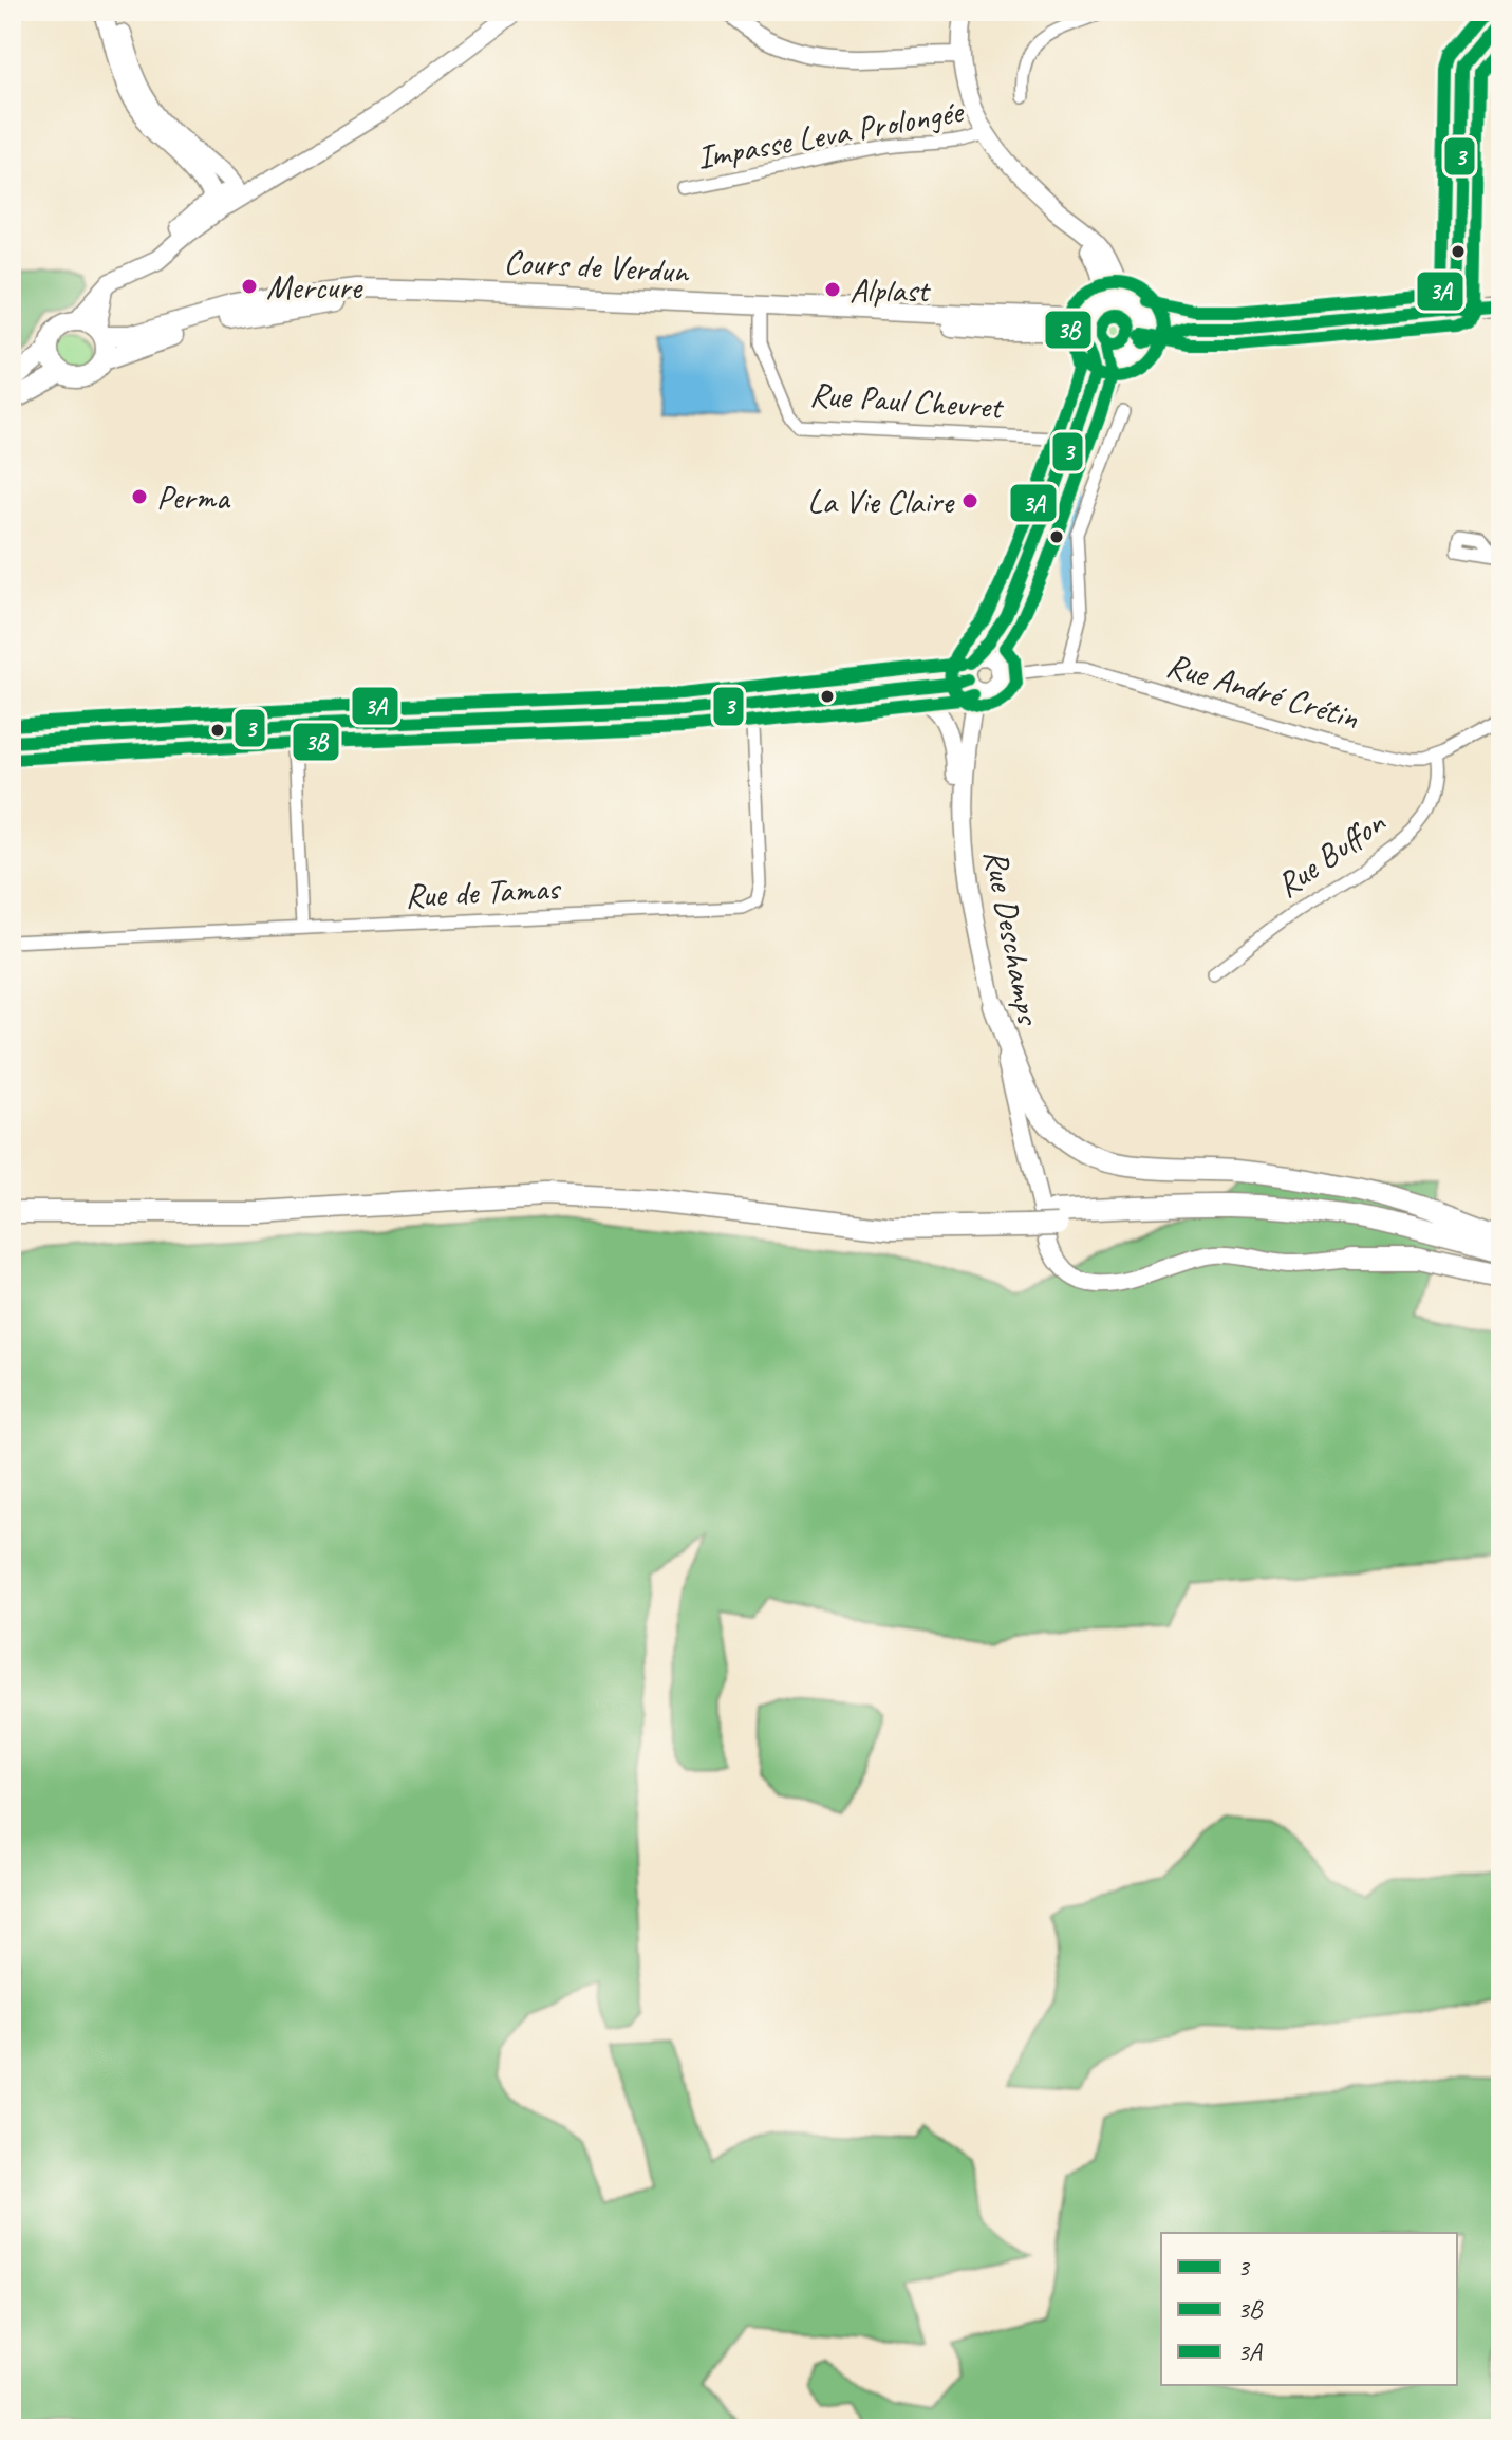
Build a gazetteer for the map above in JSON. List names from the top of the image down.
{
  "streets": {
    "main road": ["Cours de Verdun", "Rue Deschamps"],
    "street": [
      "Impasse Leva Prolongée",
      "Rue Paul Chevret",
      "Rue André Crétin",
      "Rue Buffon",
      "Rue de Tamas"
    ]
  },
  "crossings": [
    ["Cours de Verdun", "Rue Paul Chevret"],
    ["Rue André Crétin", "Rue Buffon"],
    ["Rue André Crétin", "Rue Deschamps"]
  ],
  "places": [
    "Mercure",
    "Alplast",
    "Perma",
    "La Vie Claire"
  ],
  "lines": ["transit line 3A", "transit line 3", "transit line 3B"],
  "legend": ["3", "3B", "3A"]
}
